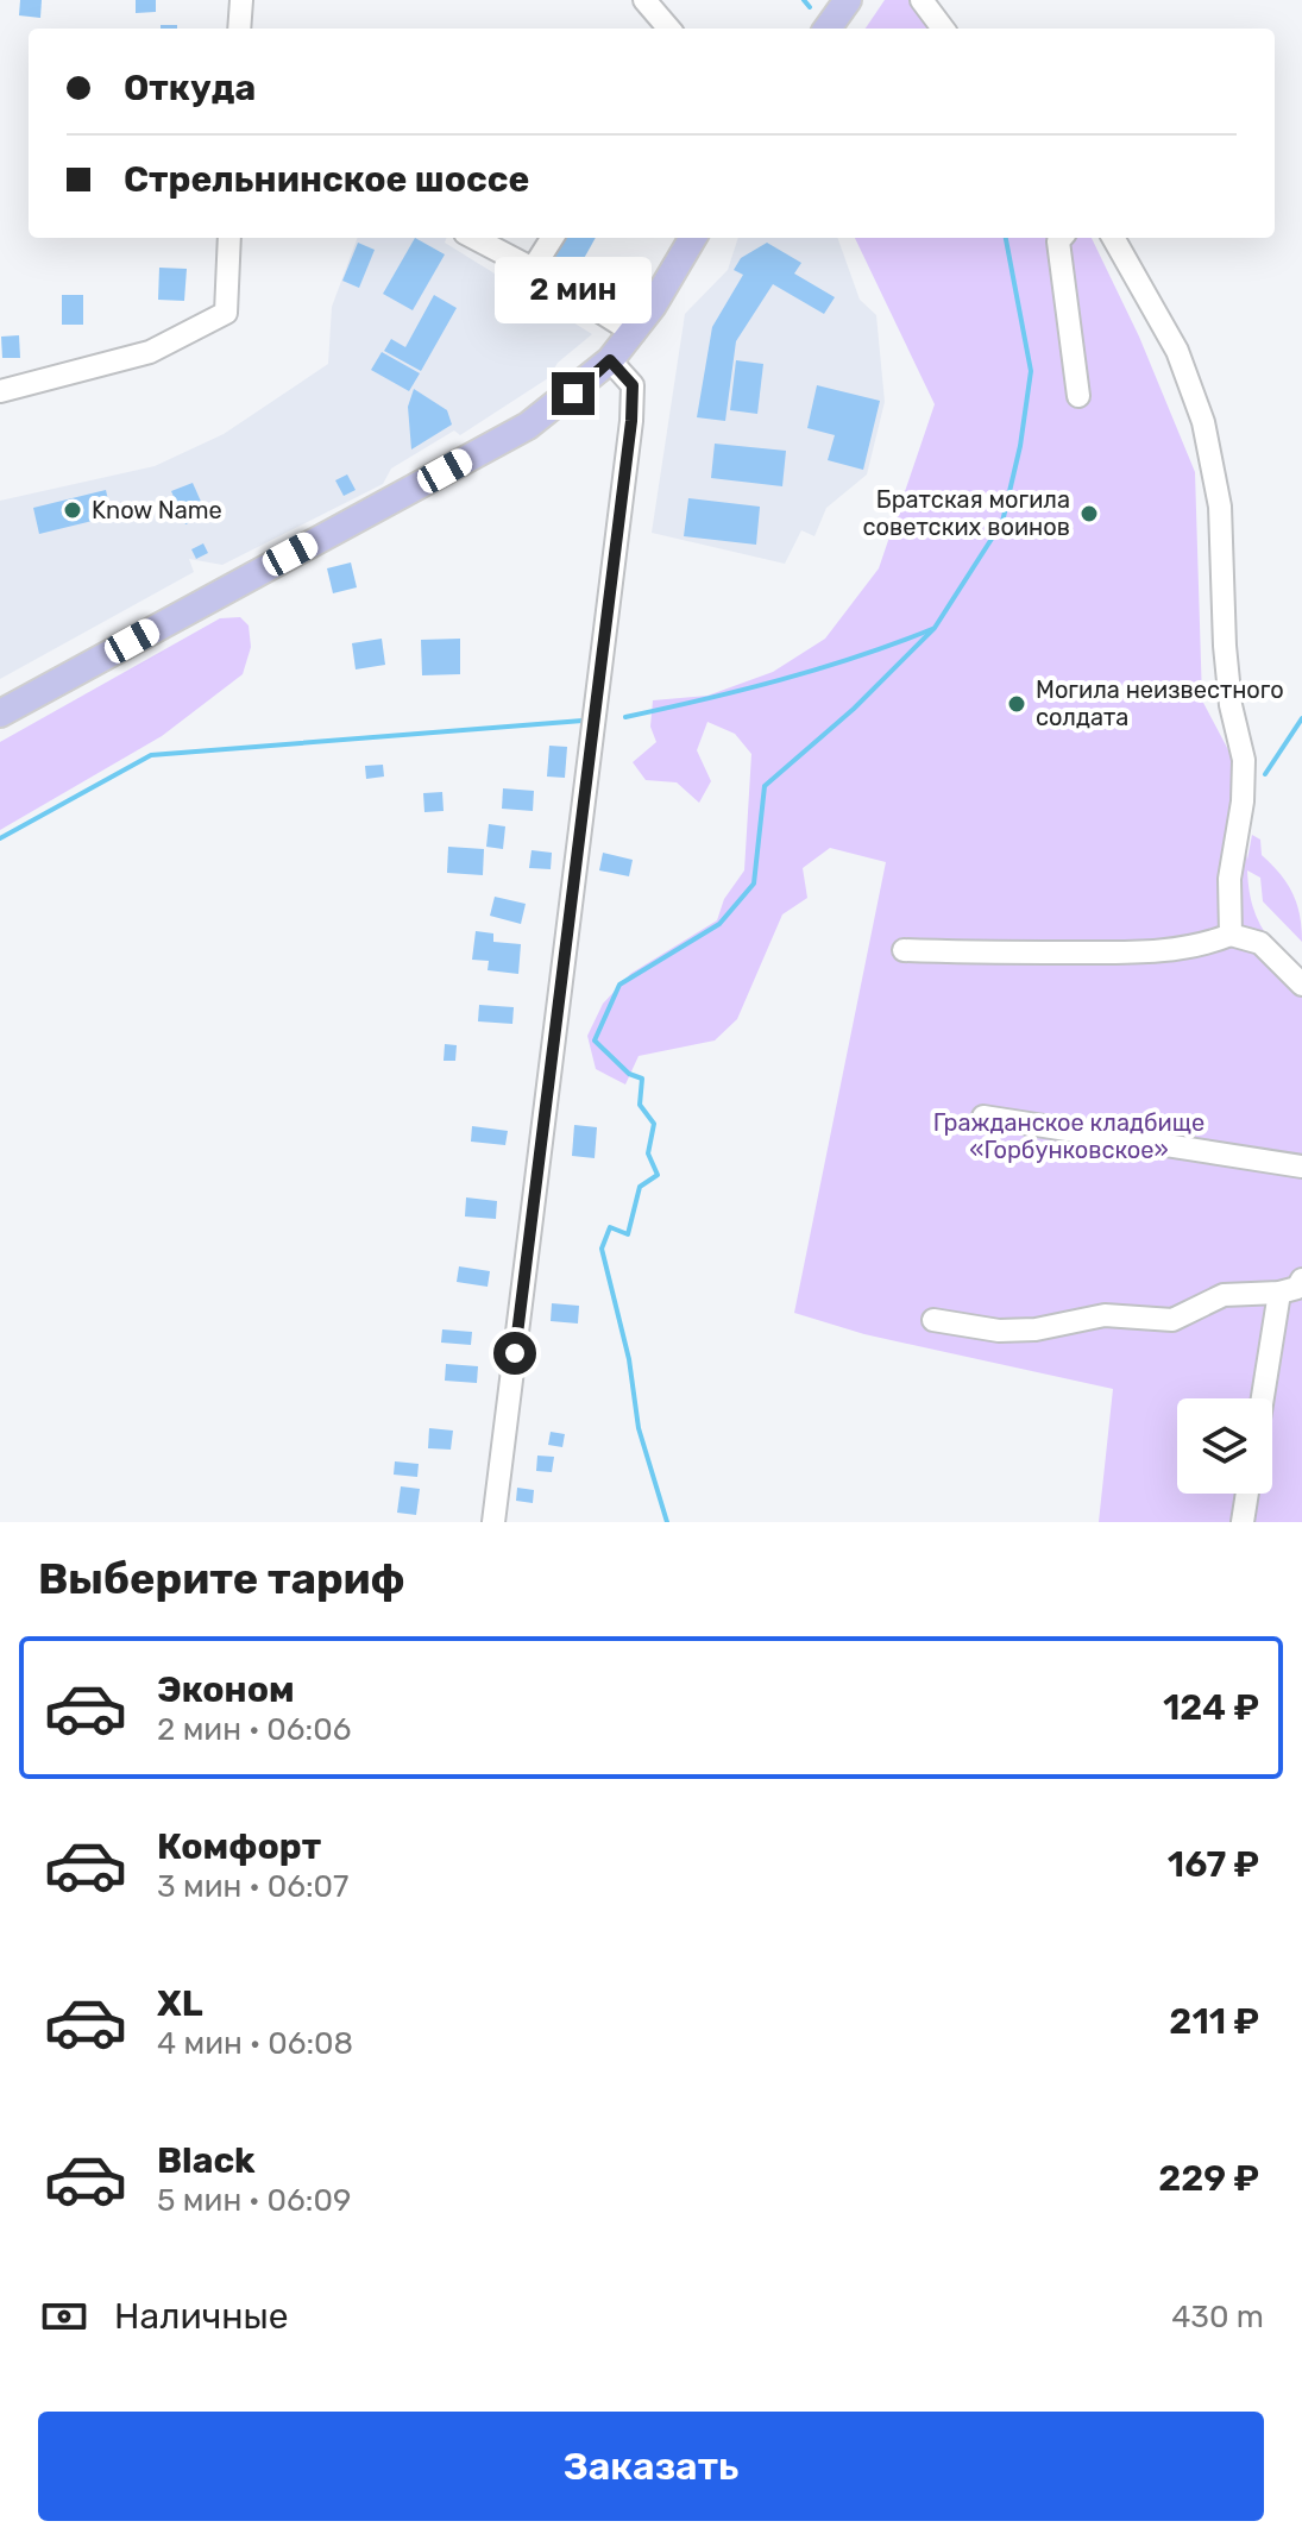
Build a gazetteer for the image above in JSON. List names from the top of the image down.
{
  "parks": ["Гражданское кладбище «Горбунковское»"],
  "places": ["Know Name", "Братская могила советских воинов", "Могила неизвестного солдата"],
  "page": {
    "banner": ["Откуда", "Стрельнинское шоссе"],
    "bubble": "2 мин",
    "heading": "Выберите тариф",
    "list": [
      {
        "name": "Эконом",
        "note": "2 мин · 06:06",
        "value": "124 ₽"
      },
      {
        "name": "Комфорт",
        "note": "3 мин · 06:07",
        "value": "167 ₽"
      },
      {
        "name": "XL",
        "note": "4 мин · 06:08",
        "value": "211 ₽"
      },
      {
        "name": "Black",
        "note": "5 мин · 06:09",
        "value": "229 ₽"
      }
    ],
    "pay": ["Наличные", "430 m"],
    "buttons": "Заказать"
  }
}
